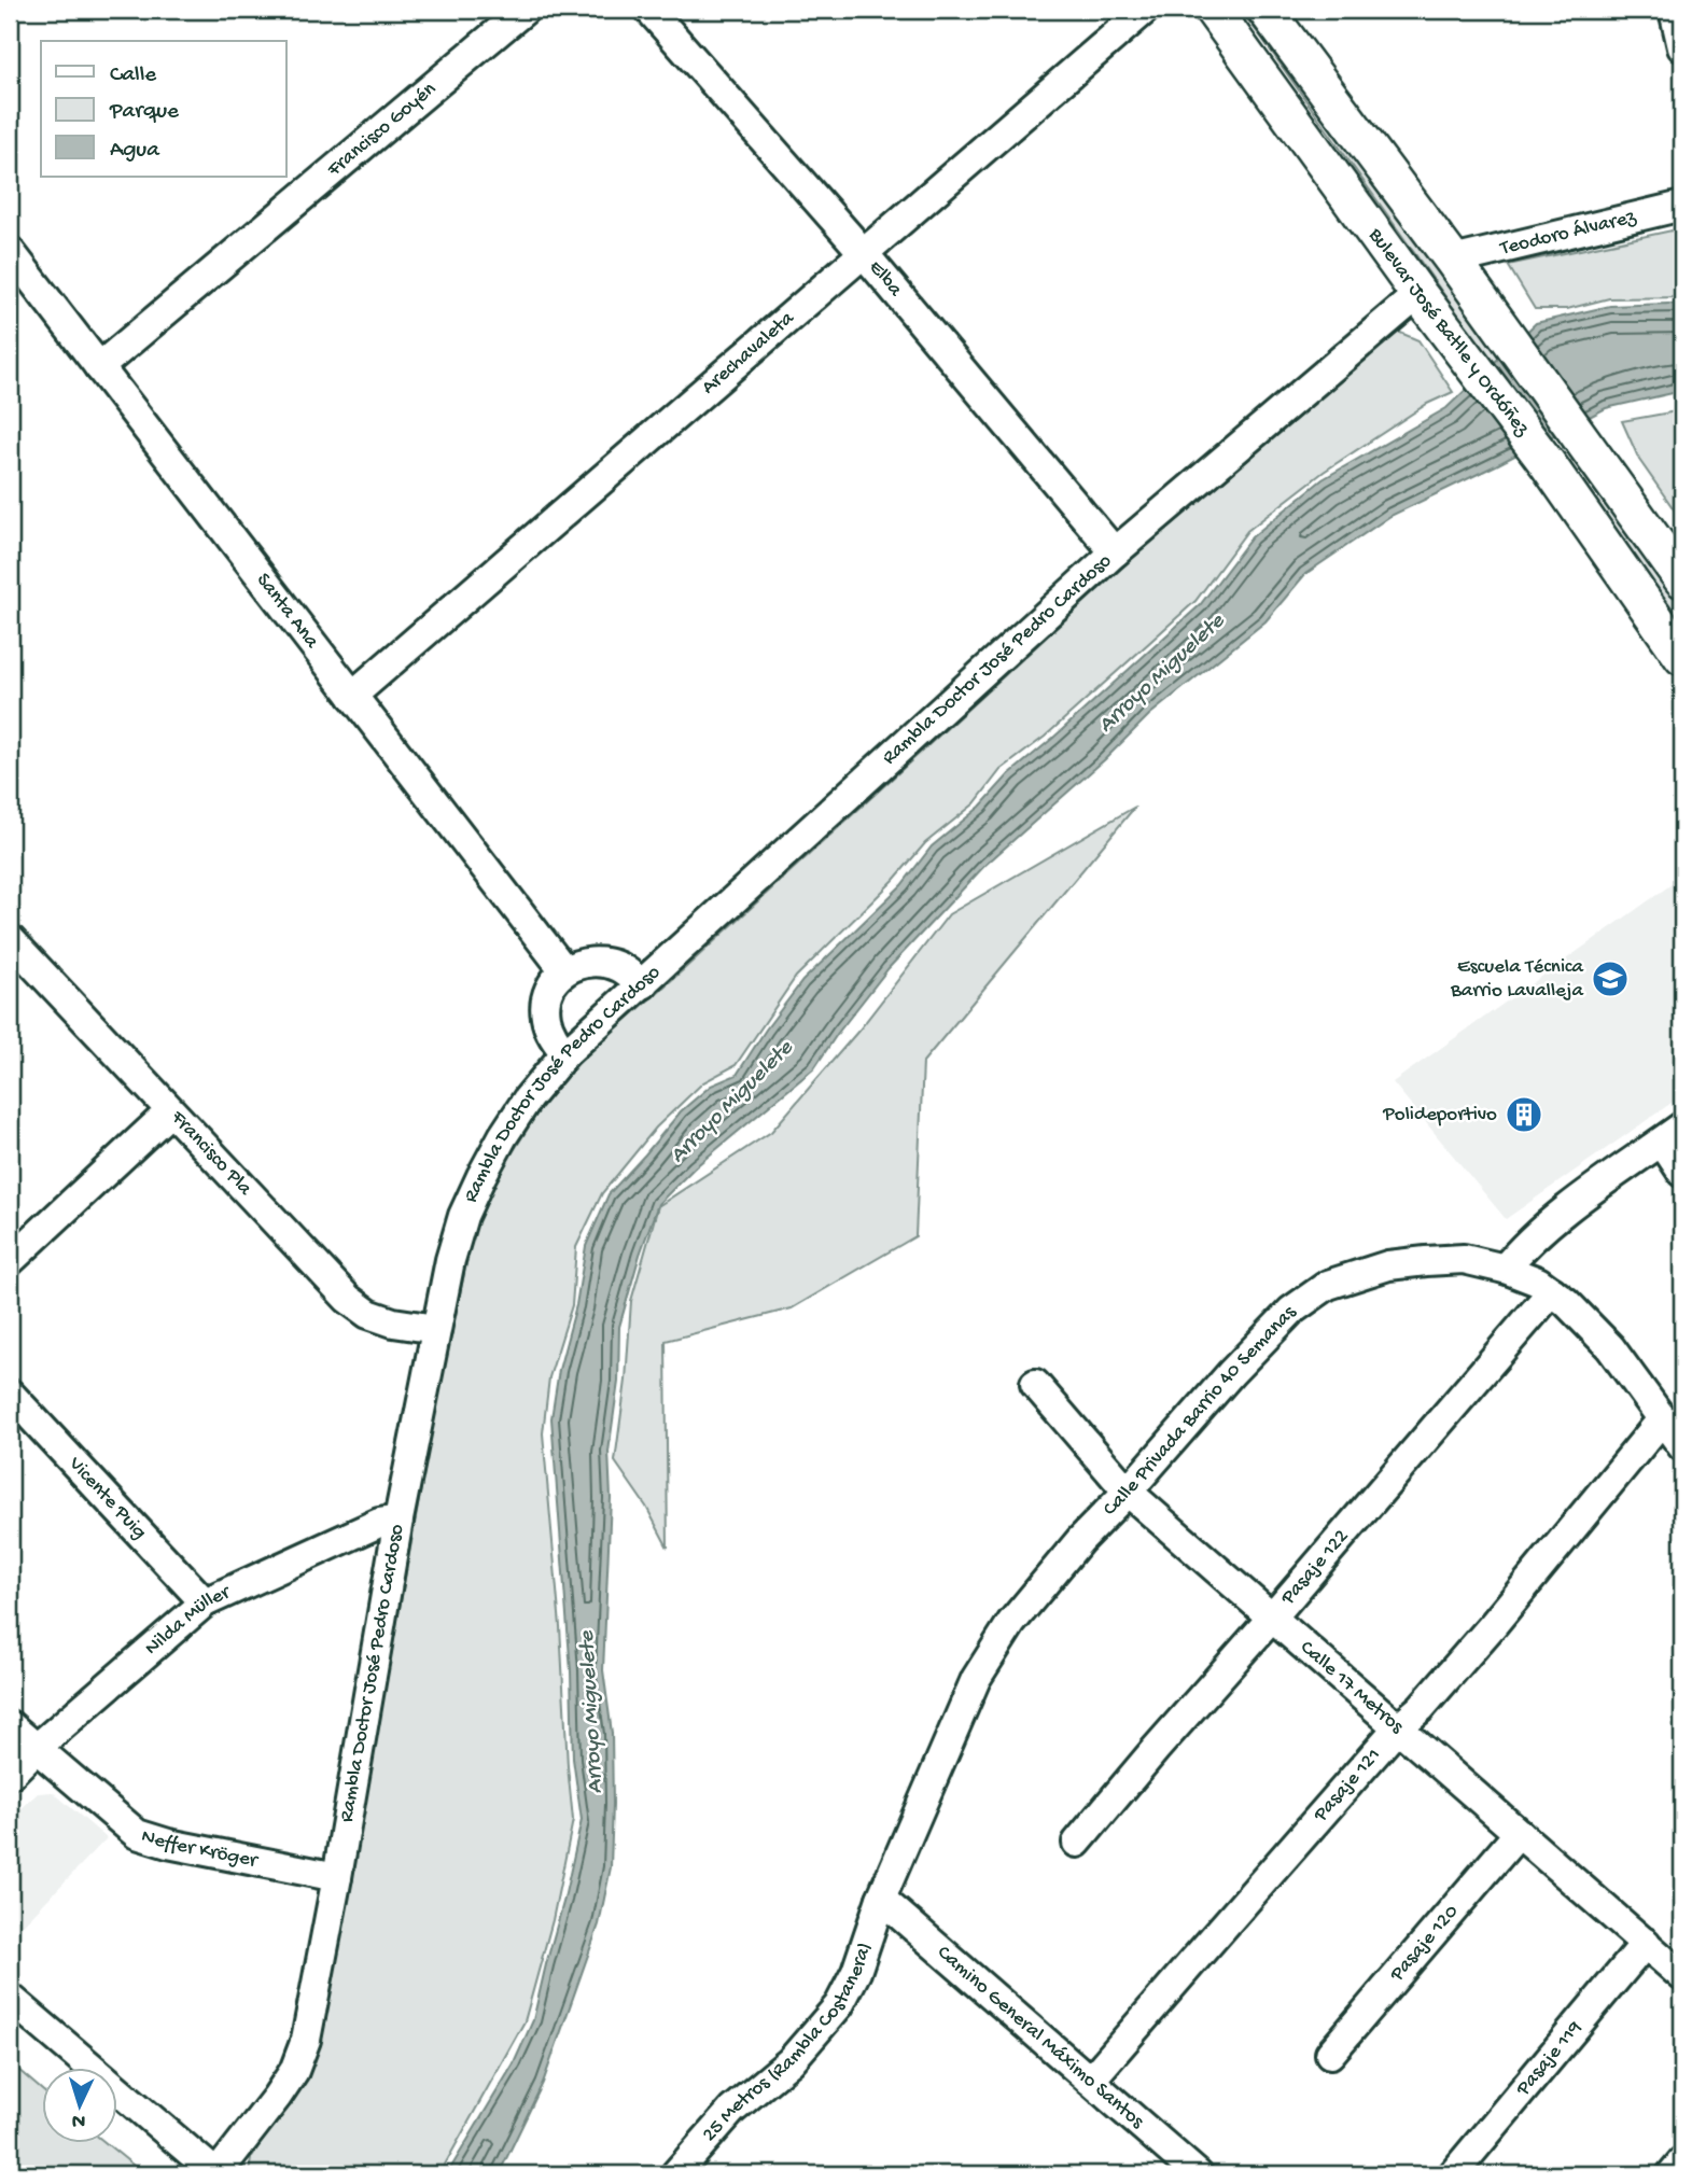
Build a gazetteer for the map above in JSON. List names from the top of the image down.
{
  "streets": {
    "main road": ["Bulevar José Batlle y Ordóñez"],
    "street": [
      "Francisco Goyén",
      "Teodoro Álvarez",
      "Elba",
      "Arechavaleta",
      "Santa Ana",
      "Rambla Doctor José Pedro Cardoso",
      "Francisco Pla",
      "Calle Privada Barrio 40 Semanas",
      "Vicente Puig",
      "Pasaje 122",
      "Nilda Müller",
      "Calle 17 Metros",
      "Pasaje 121",
      "Neffer Kröger",
      "Pasaje 120",
      "Camino General Máximo Santos",
      "25 Metros (Rambla Costanera)",
      "Pasaje 119"
    ]
  },
  "crossings": [
    ["Francisco Goyén", "Santa Ana"],
    ["Teodoro Álvarez", "Bulevar José Batlle y Ordóñez"],
    ["Elba", "Arechavaleta"],
    ["Elba", "Rambla Doctor José Pedro Cardoso"],
    ["Bulevar José Batlle y Ordóñez", "Rambla Doctor José Pedro Cardoso"],
    ["Arechavaleta", "Santa Ana"],
    ["Rambla Doctor José Pedro Cardoso", "Francisco Pla"],
    ["Rambla Doctor José Pedro Cardoso", "Nilda Müller"],
    ["Rambla Doctor José Pedro Cardoso", "Neffer Kröger"],
    ["Calle Privada Barrio 40 Semanas", "Pasaje 122"],
    ["Calle Privada Barrio 40 Semanas", "Calle 17 Metros"],
    ["Calle Privada Barrio 40 Semanas", "Pasaje 121"],
    ["Calle Privada Barrio 40 Semanas", "Camino General Máximo Santos"],
    ["Calle Privada Barrio 40 Semanas", "25 Metros (Rambla Costanera)"],
    ["Vicente Puig", "Nilda Müller"],
    ["Pasaje 122", "Calle 17 Metros"],
    ["Nilda Müller", "Neffer Kröger"],
    ["Calle 17 Metros", "Pasaje 121"],
    ["Calle 17 Metros", "Pasaje 120"],
    ["Calle 17 Metros", "Pasaje 119"],
    ["Pasaje 121", "Camino General Máximo Santos"],
    ["Camino General Máximo Santos", "25 Metros (Rambla Costanera)"]
  ],
  "water": ["Arroyo Miguelete"],
  "places": {
    "school or university": ["Escuela Técnica Barrio Lavalleja"],
    "building": ["Polideportivo"]
  },
  "legend": ["Calle", "Parque", "Agua"],
  "north": "bottom"
}
